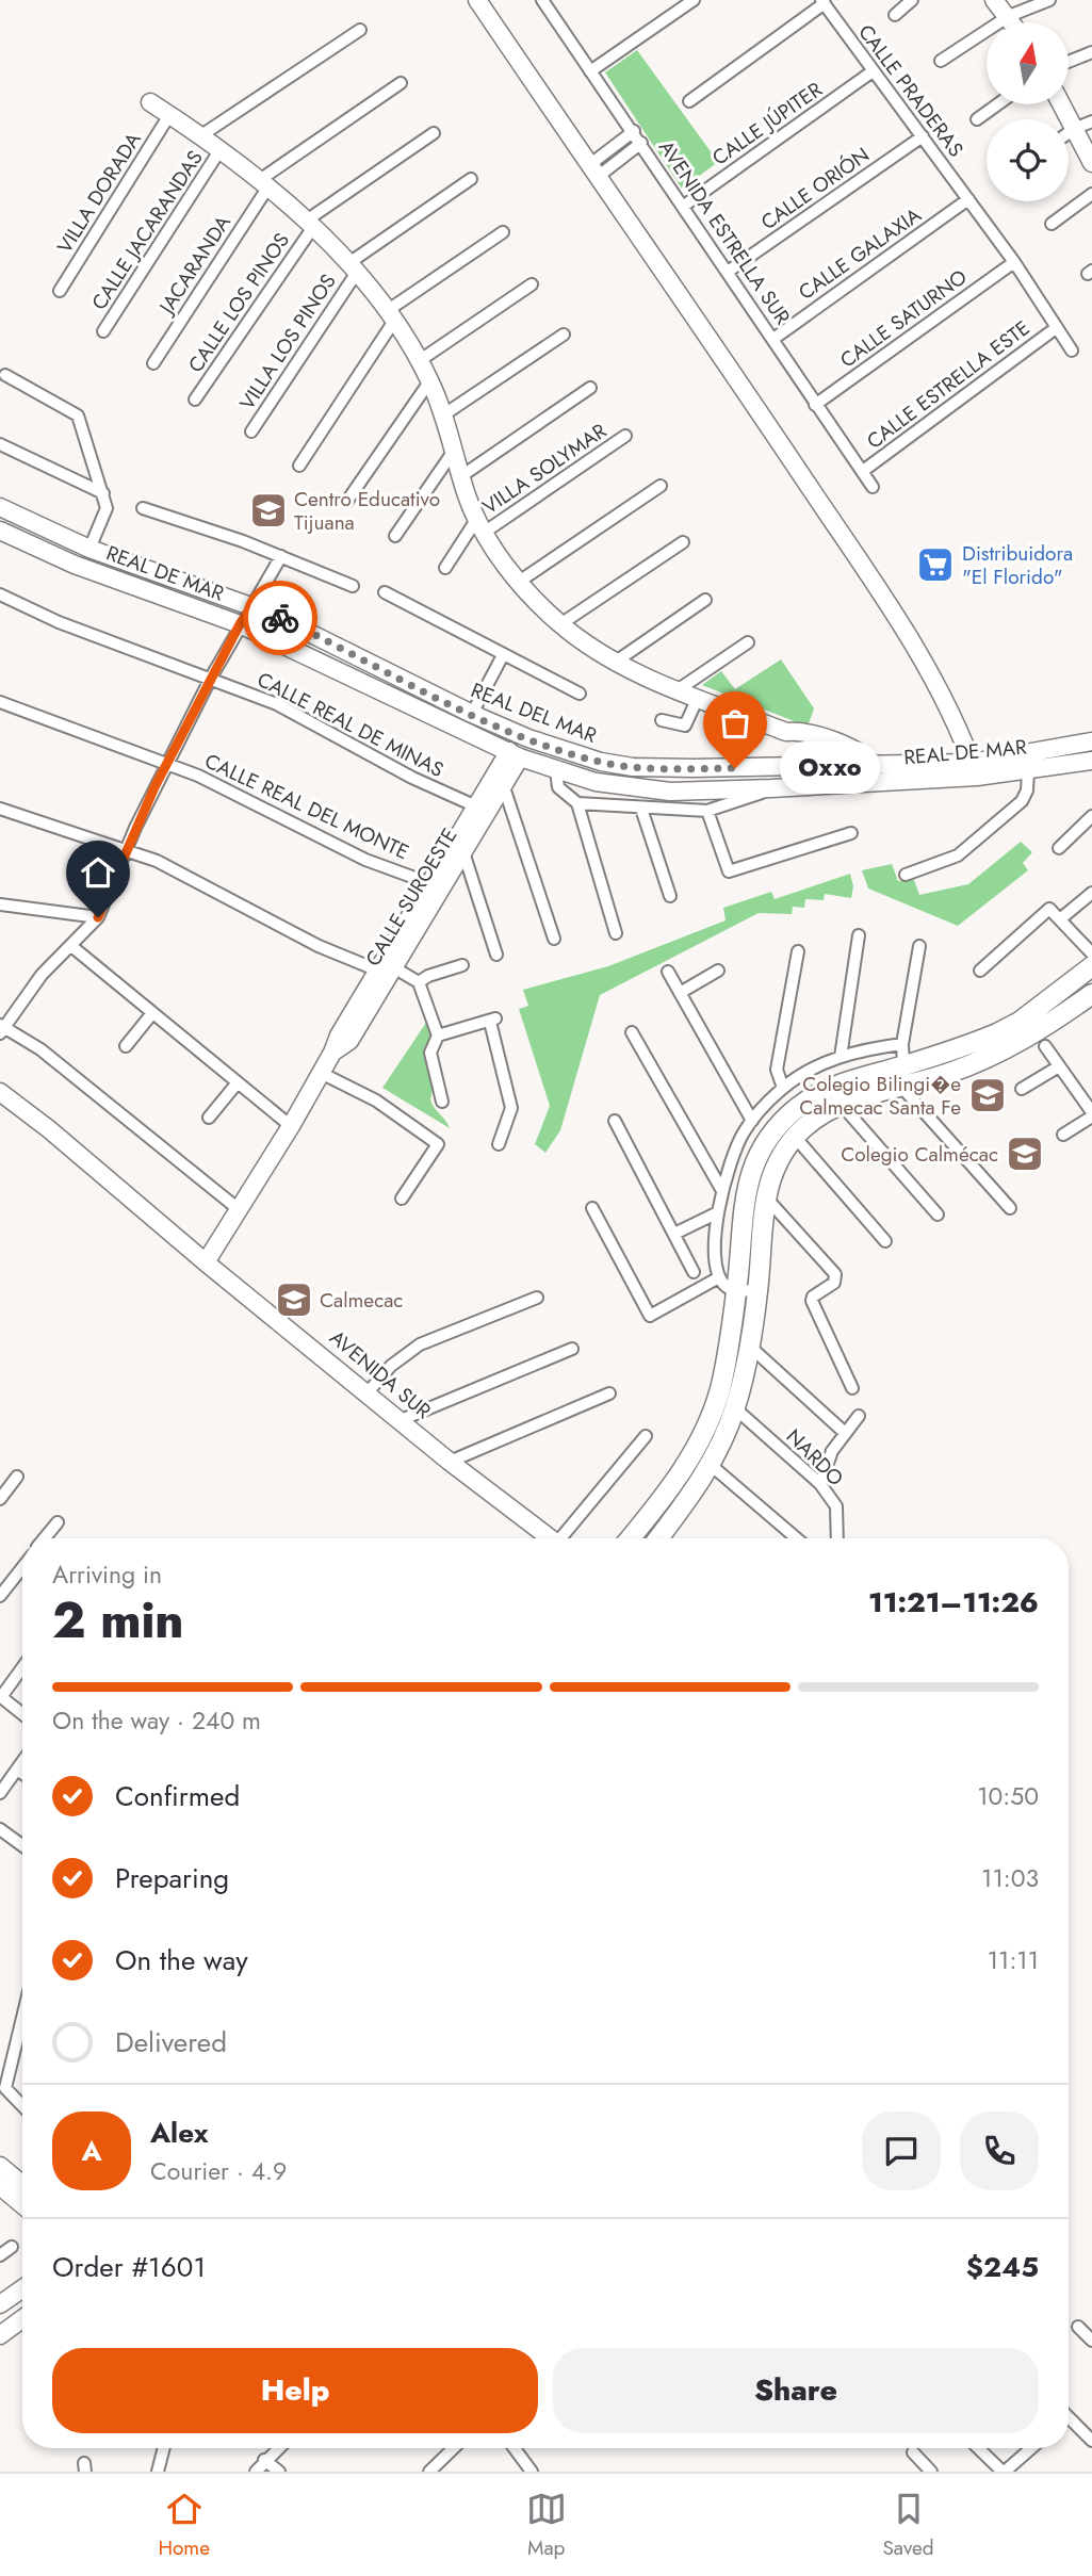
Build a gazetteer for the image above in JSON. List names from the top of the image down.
{
  "streets": {
    "street": [
      "CALLE PRADERAS",
      "CALLE JÚPITER",
      "CALLE ORIÓN",
      "VILLA DORADA",
      "CALLE JACARANDAS",
      "AVENIDA ESTRELLA SUR",
      "CALLE GALAXIA",
      "JACARANDA",
      "CALLE LOS PINOS",
      "CALLE SATURNO",
      "VILLA LOS PINOS",
      "CALLE ESTRELLA ESTE",
      "VILLA SOLYMAR",
      "REAL DE MAR",
      "REAL DEL MAR",
      "CALLE REAL DE MINAS",
      "CALLE REAL DEL MONTE",
      "CALLE SUROESTE",
      "AVENIDA SUR",
      "NARDO"
    ]
  },
  "crossings": [
    ["CALLE PRADERAS", "CALLE JÚPITER"],
    ["CALLE PRADERAS", "CALLE ORIÓN"],
    ["CALLE PRADERAS", "CALLE GALAXIA"],
    ["CALLE PRADERAS", "CALLE SATURNO"],
    ["CALLE PRADERAS", "CALLE ESTRELLA ESTE"],
    ["CALLE JÚPITER", "AVENIDA ESTRELLA SUR"],
    ["CALLE ORIÓN", "AVENIDA ESTRELLA SUR"],
    ["AVENIDA ESTRELLA SUR", "CALLE GALAXIA"],
    ["AVENIDA ESTRELLA SUR", "CALLE SATURNO"],
    ["AVENIDA ESTRELLA SUR", "CALLE ESTRELLA ESTE"],
    ["REAL DE MAR", "REAL DEL MAR"],
    ["REAL DE MAR", "CALLE SUROESTE"],
    ["CALLE REAL DE MINAS", "CALLE SUROESTE"],
    ["CALLE REAL DEL MONTE", "CALLE SUROESTE"],
    ["CALLE SUROESTE", "AVENIDA SUR"]
  ],
  "places": {
    "school or university": [
      "Centro Educativo Tijuana",
      "Colegio Bilingi�e Calmecac Santa Fe",
      "Colegio Calmécac",
      "Calmecac"
    ],
    "supermarket": ["Distribuidora \"El Florido\""],
    "other": ["Oxxo"]
  },
  "north": "top",
  "page": {
    "bubble": "Oxxo",
    "heading": ["2 min", "Arriving in", "11:21–11:26"],
    "panel": [
      "Alex",
      "Courier · 4.9",
      "Order #1601",
      "$245"
    ],
    "bar": "On the way · 240 m",
    "list": [
      ["Confirmed", "10:50"],
      ["Preparing", "11:03"],
      ["On the way", "11:11"],
      "Delivered"
    ],
    "round": "A",
    "buttons": ["Help", "Share"],
    "tabs": ["Home", "Map", "Saved"]
  }
}
